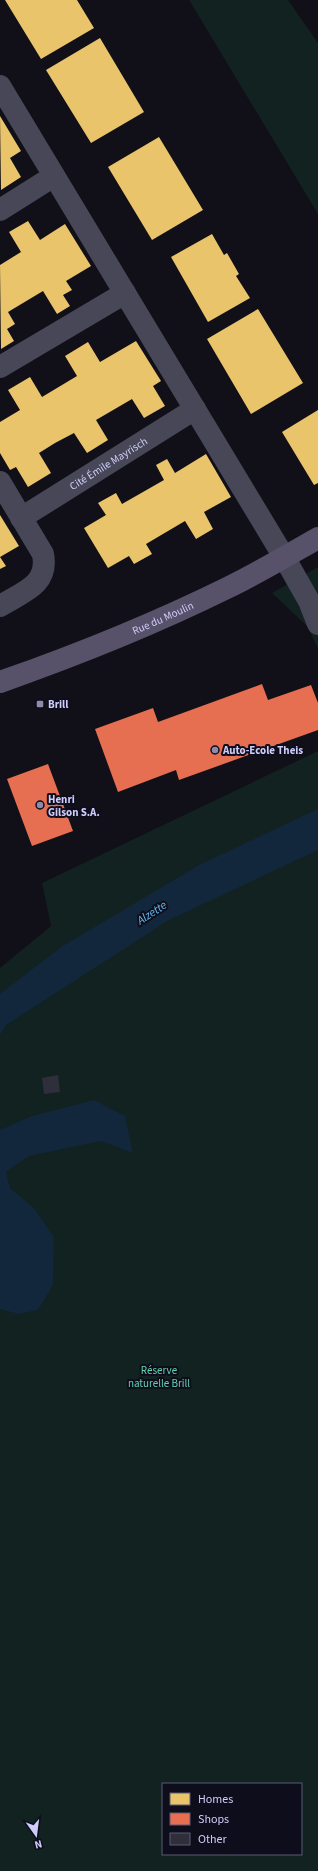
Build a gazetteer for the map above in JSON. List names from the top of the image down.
{
  "streets": {
    "main road": ["Rue du Moulin"],
    "street": ["Cité Émile Mayrisch"]
  },
  "water": ["Alzette"],
  "parks": ["Réserve naturelle Brill"],
  "places": {
    "transit": ["Brill"],
    "other": ["Auto-Ecole Theis", "Henri Gilson S.A."]
  },
  "legend": ["Homes", "Shops", "Other"],
  "north": "bottom"
}
